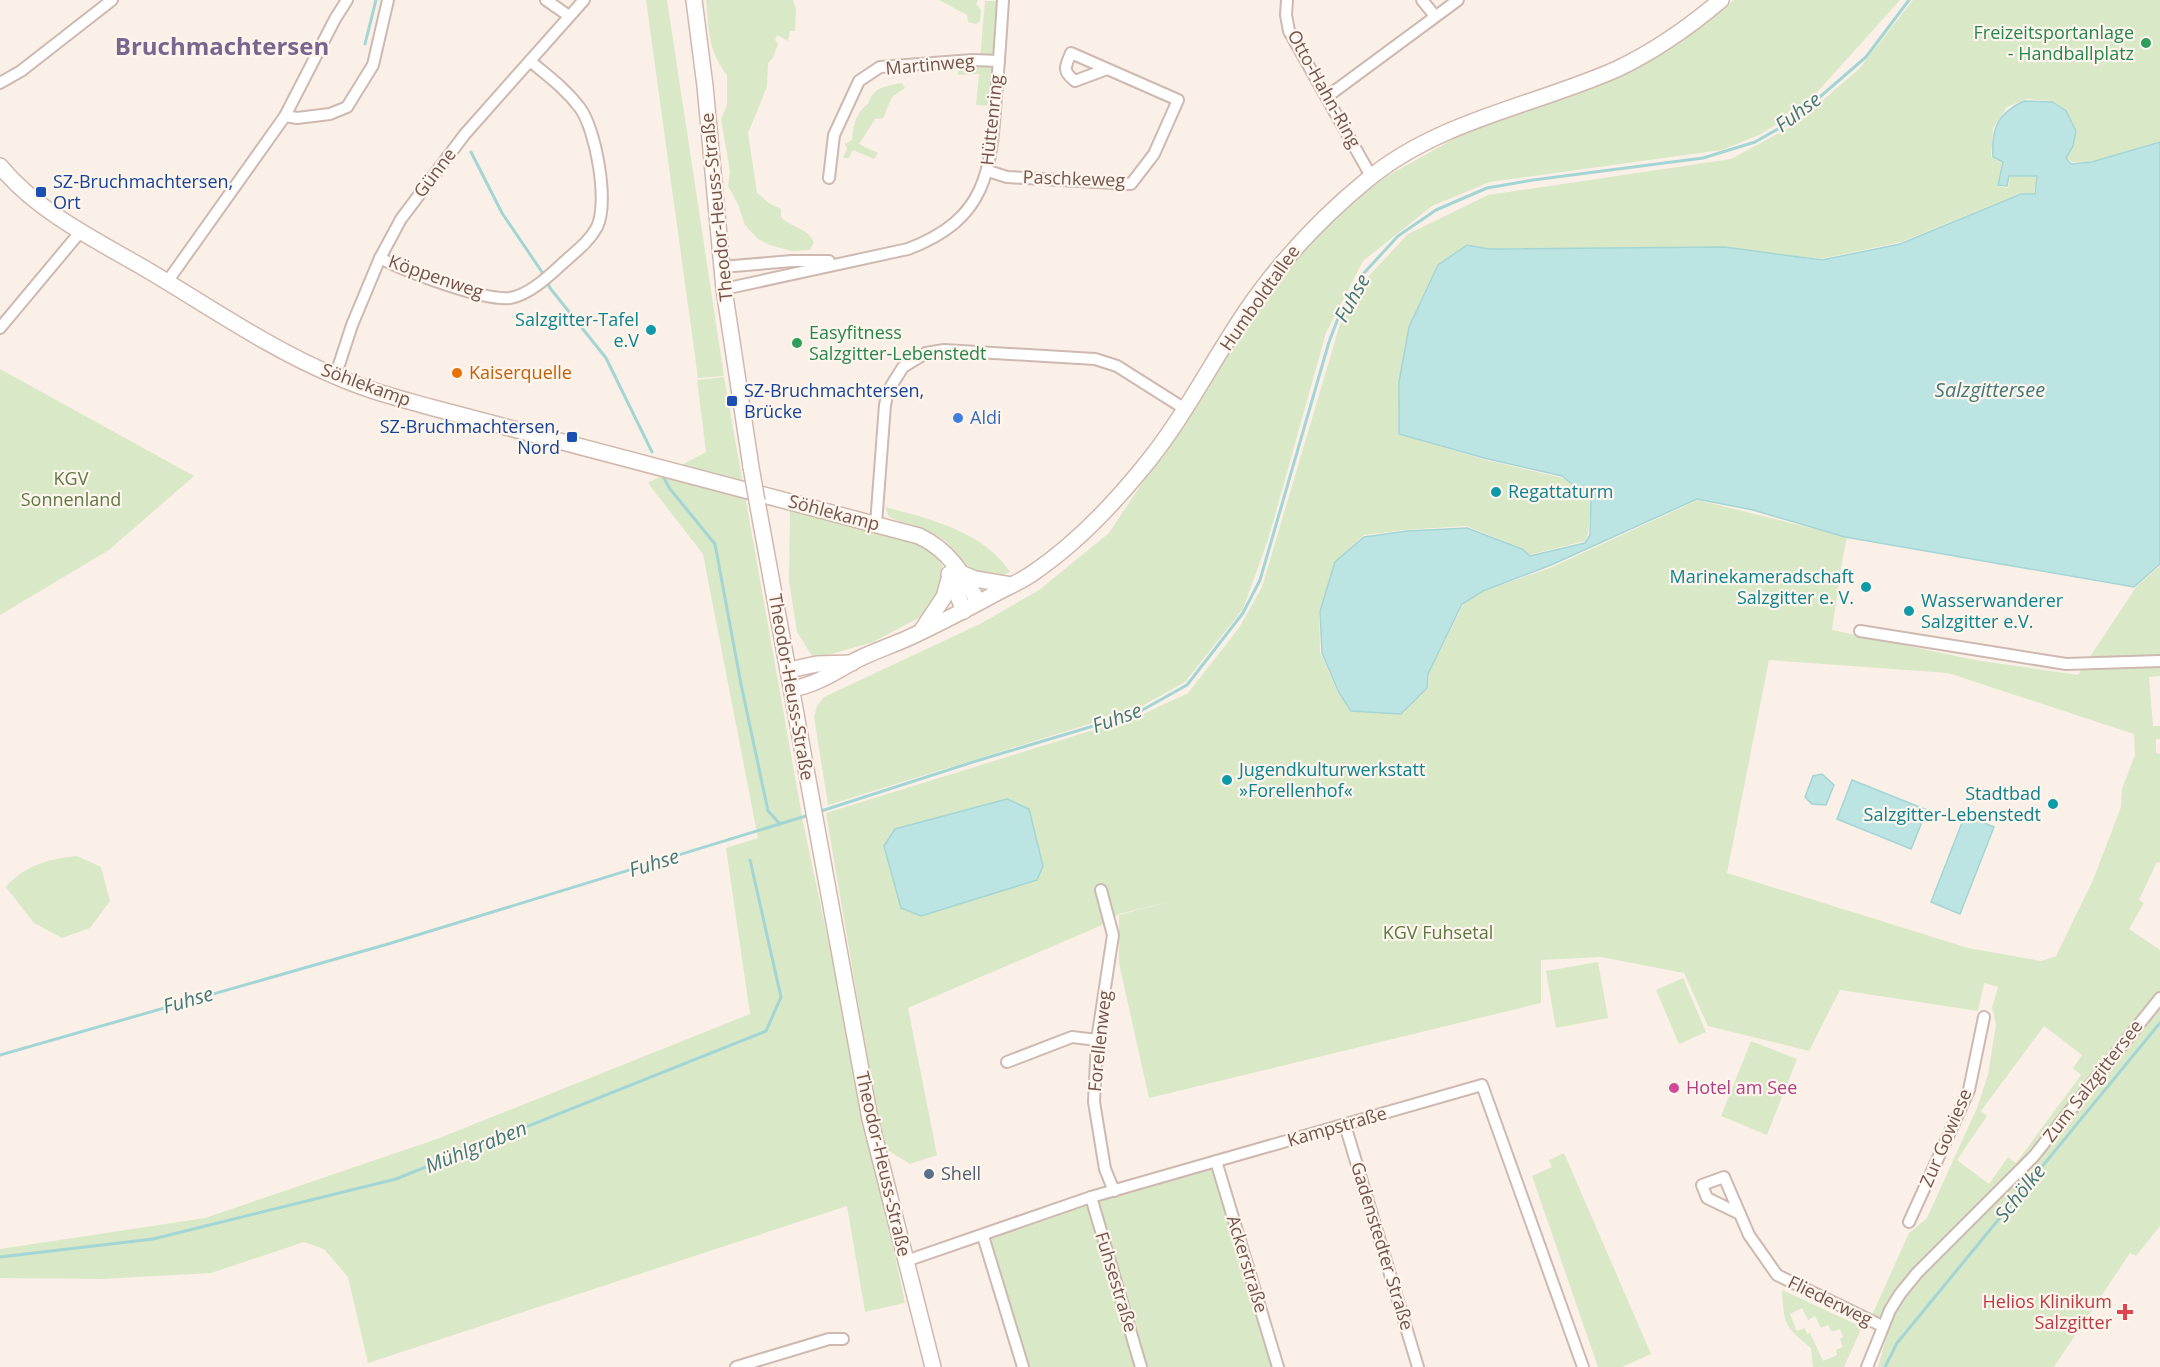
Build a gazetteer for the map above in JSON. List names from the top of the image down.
{
  "streets": {
    "street": [
      "Martinweg",
      "Otto-Hahn-Ring",
      "Hüttenring",
      "Günne",
      "Paschkeweg",
      "Theodor-Heuss-Straße",
      "Köppenweg",
      "Humboldtallee",
      "Söhlekamp",
      "Forellenweg",
      "Zum Salzgittersee",
      "Kampstraße",
      "Zur Gowiese",
      "Gadenstedter Straße",
      "Ackerstraße",
      "Fuhsestraße",
      "Fliederweg"
    ]
  },
  "crossings": [
    ["Martinweg", "Hüttenring"],
    ["Otto-Hahn-Ring", "Humboldtallee"],
    ["Hüttenring", "Paschkeweg"],
    ["Hüttenring", "Theodor-Heuss-Straße"],
    ["Günne", "Köppenweg"],
    ["Günne", "Söhlekamp"],
    ["Theodor-Heuss-Straße", "Humboldtallee"],
    ["Theodor-Heuss-Straße", "Kampstraße"],
    ["Humboldtallee", "Söhlekamp"],
    ["Forellenweg", "Kampstraße"],
    ["Zum Salzgittersee", "Fliederweg"],
    ["Kampstraße", "Gadenstedter Straße"],
    ["Kampstraße", "Ackerstraße"],
    ["Kampstraße", "Fuhsestraße"]
  ],
  "districts": ["Bruchmachtersen"],
  "water": [
    "Fuhse",
    "Salzgittersee",
    "Mühlgraben",
    "Schölke"
  ],
  "parks": ["KGV Sonnenland", "KGV Fuhsetal"],
  "places": {
    "other": [
      "Freizeitsportanlage - Handballplatz",
      "Salzgitter-Tafel e.V",
      "Easyfitness Salzgitter-Lebenstedt",
      "Kaiserquelle",
      "Aldi",
      "Regattaturm",
      "Marinekameradschaft Salzgitter e. V.",
      "Wasserwanderer Salzgitter e.V.",
      "Jugendkulturwerkstatt »Forellenhof«",
      "Stadtbad Salzgitter-Lebenstedt",
      "Hotel am See",
      "Shell"
    ],
    "transit": ["SZ-Bruchmachtersen, Ort", "SZ-Bruchmachtersen, Brücke", "SZ-Bruchmachtersen, Nord"],
    "health": ["Helios Klinikum Salzgitter"]
  }
}
